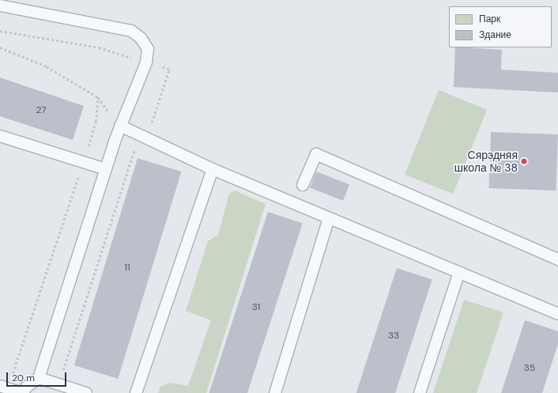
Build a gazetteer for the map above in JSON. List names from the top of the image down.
{
  "places": ["Сярэдняя школа № 38"],
  "house_numbers": [
    "27",
    "11",
    "31",
    "33",
    "35"
  ],
  "legend": ["Парк", "Здание"],
  "scale_bar": "20 m"
}
